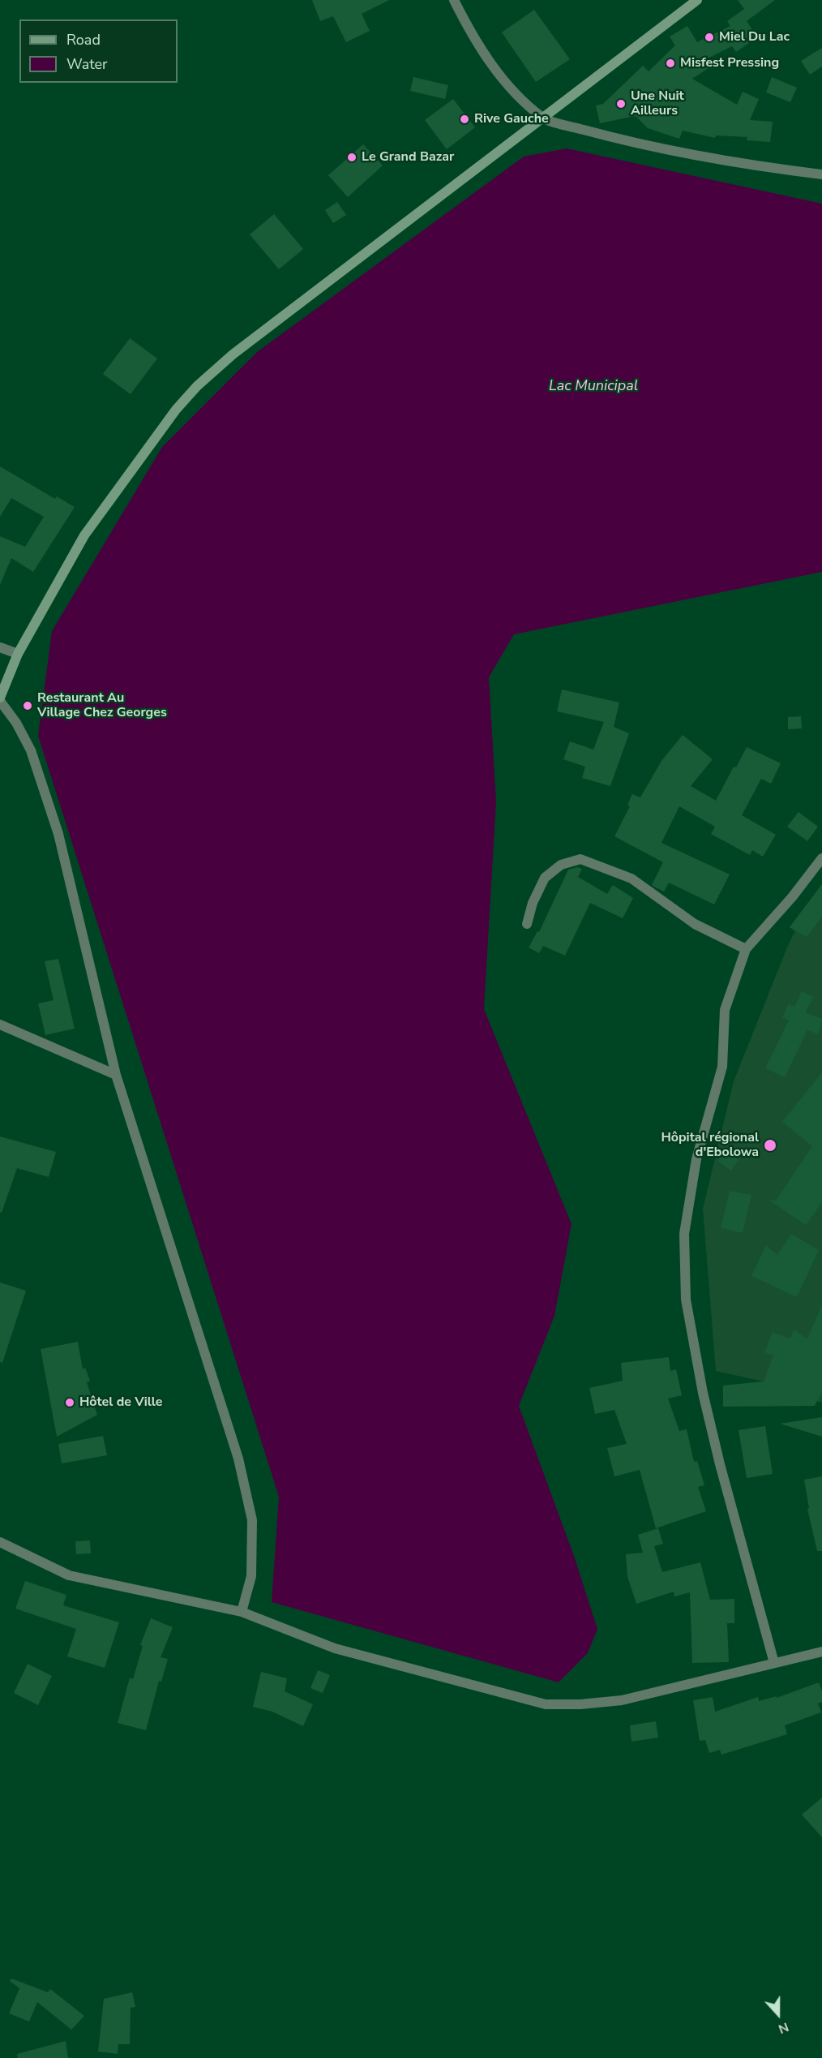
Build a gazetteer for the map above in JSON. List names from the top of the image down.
{
  "water": ["Lac Municipal"],
  "places": [
    "Miel Du Lac",
    "Misfest Pressing",
    "Une Nuit Ailleurs",
    "Rive Gauche",
    "Le Grand Bazar",
    "Restaurant Au Village Chez Georges",
    "Hôpital régional d'Ebolowa",
    "Hôtel de Ville"
  ],
  "legend": ["Road", "Water"],
  "north": "bottom"
}
